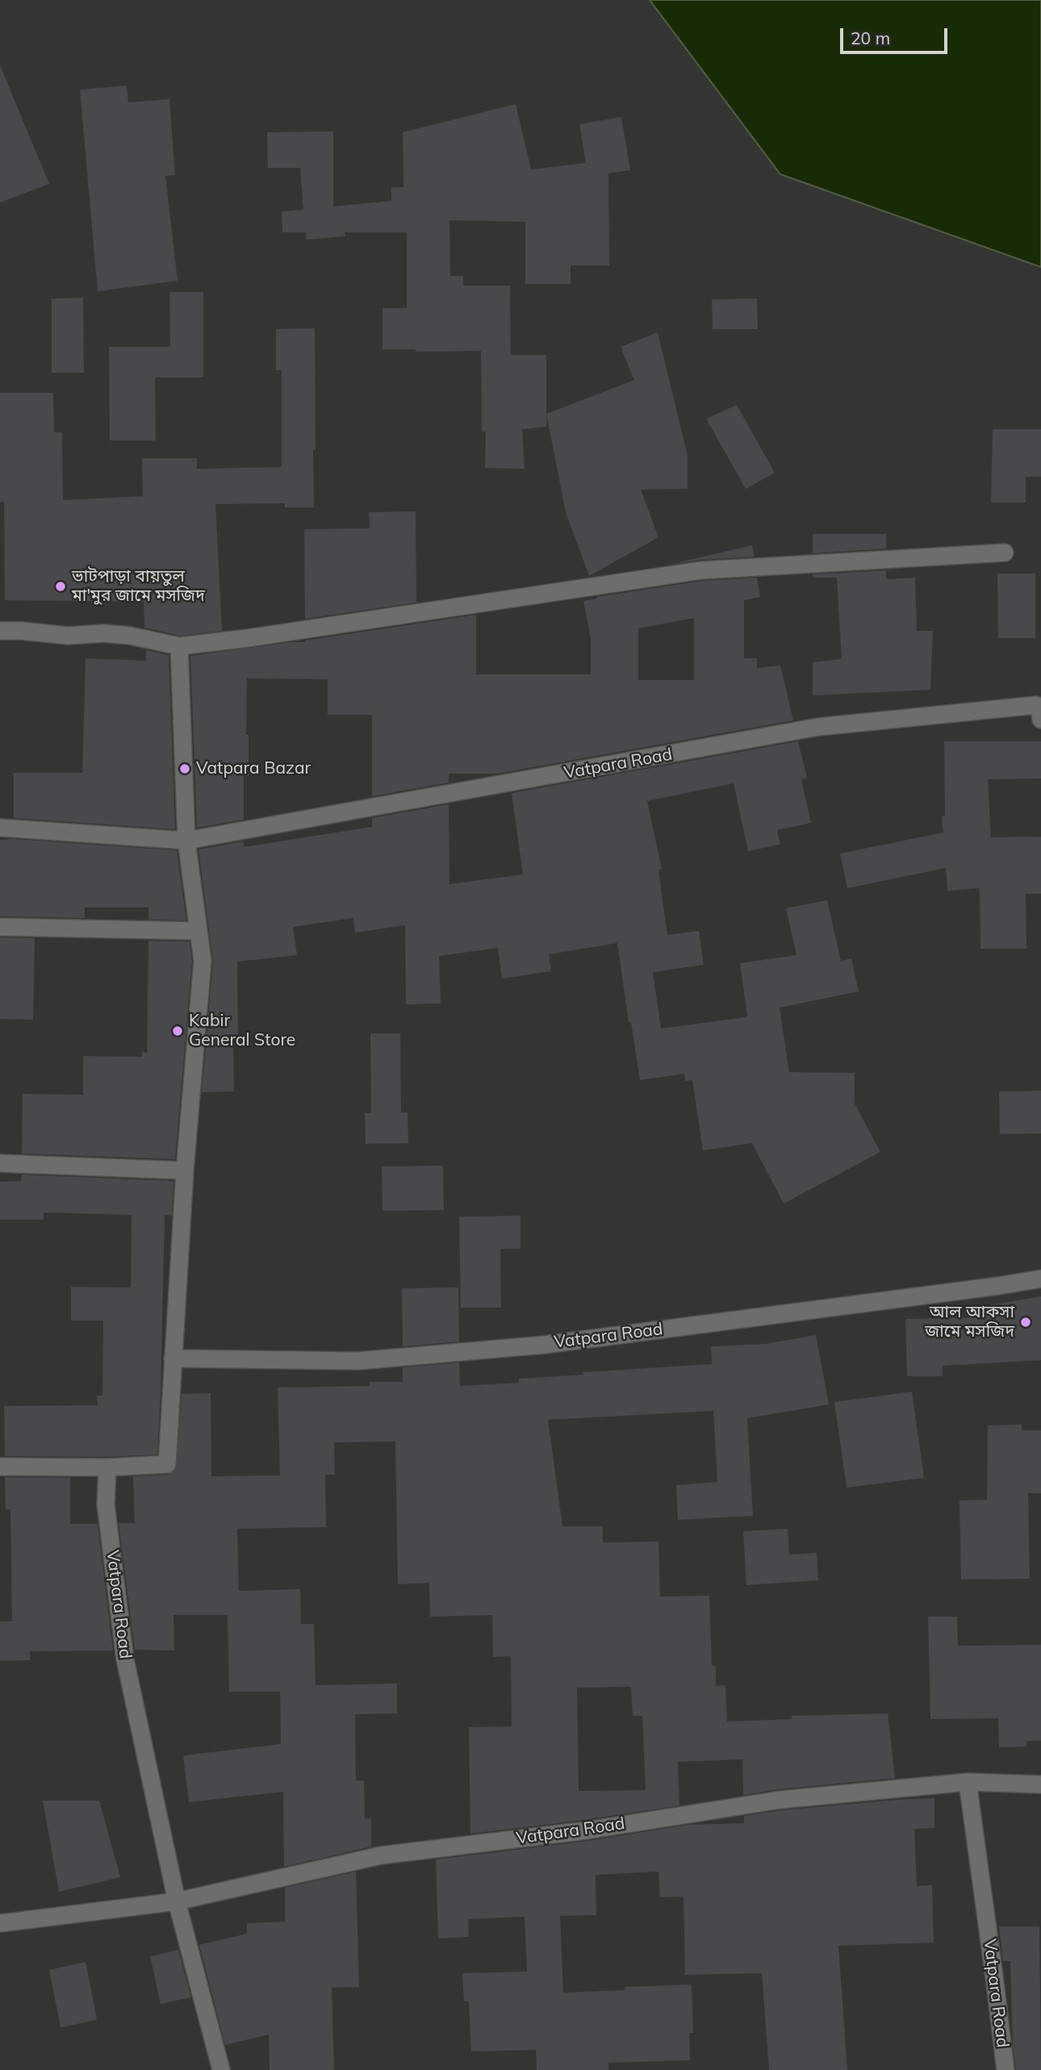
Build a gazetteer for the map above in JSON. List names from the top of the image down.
{
  "streets": {
    "street": ["Vatpara Road"]
  },
  "places": [
    "ভাটপাড়া বায়তুল মা'মুর জামে মসজিদ",
    "Vatpara Bazar",
    "Kabir General Store",
    "আল আকসা জামে মসজিদ"
  ],
  "scale_bar": "20 m"
}
